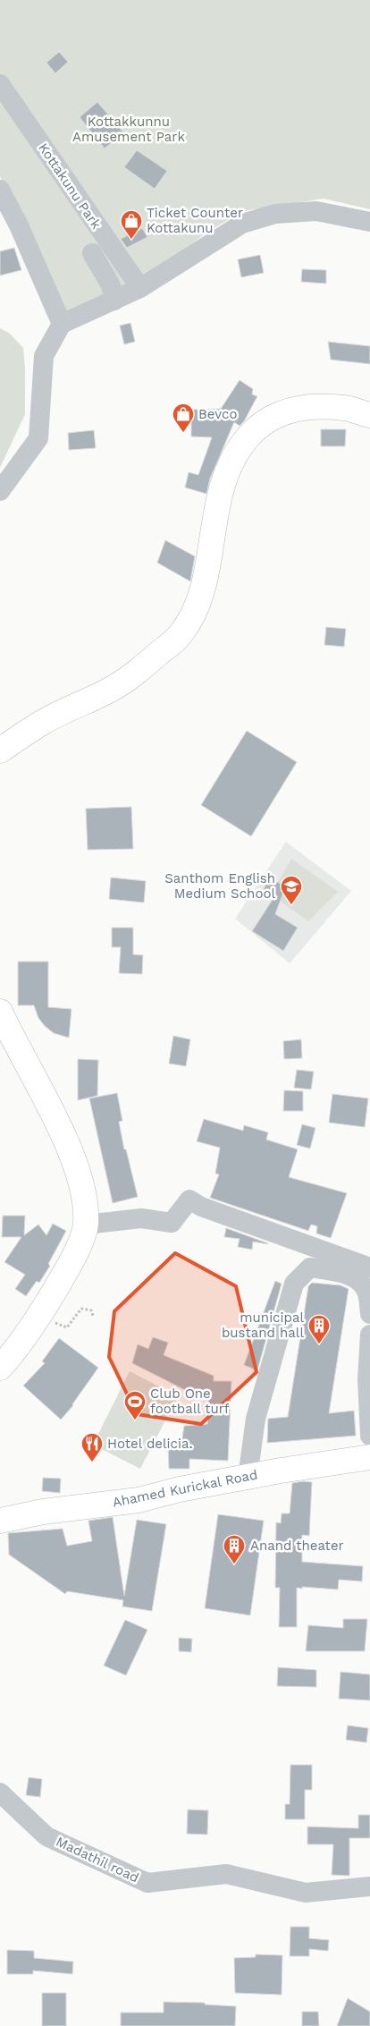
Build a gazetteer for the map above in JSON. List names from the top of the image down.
{
  "streets": {
    "main road": ["Ahamed Kurickal Road"],
    "street": ["Kottakunu Park", "Madathil road"]
  },
  "parks": ["Kottakkunnu Amusement Park"],
  "places": {
    "shop": ["Ticket Counter Kottakunu", "Bevco"],
    "school or university": ["Santhom English Medium School"],
    "building": ["municipal bustand hall", "Anand theater"],
    "sports": ["Club One football turf"],
    "restaurant": ["Hotel delicia."]
  }
}
